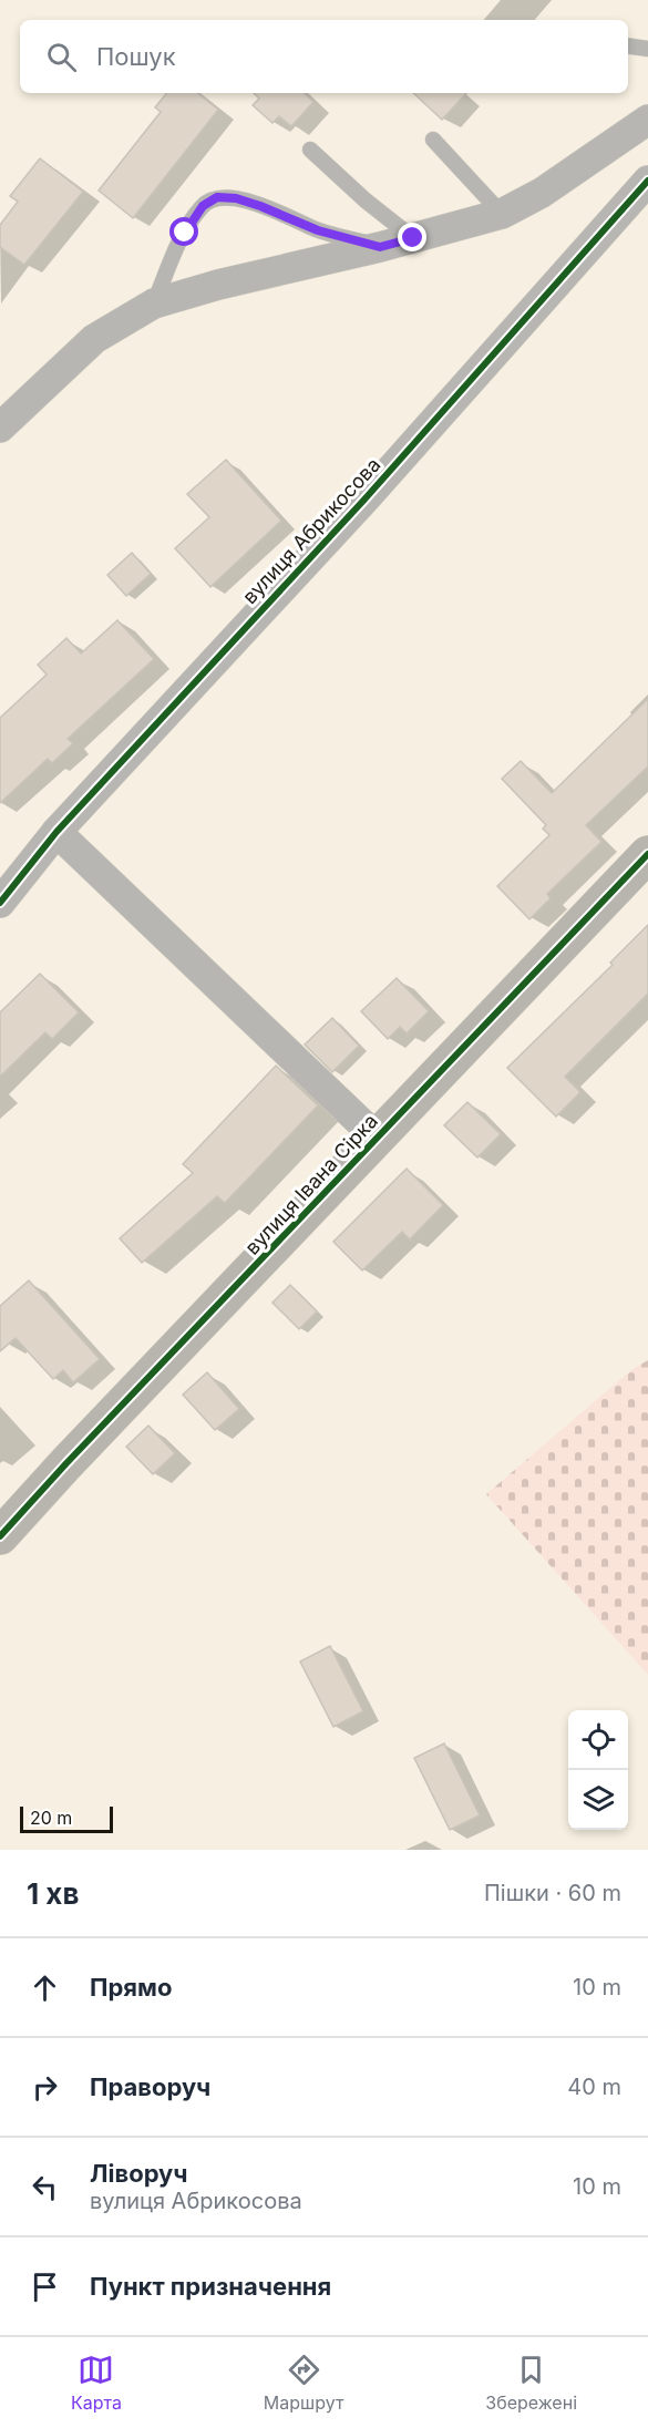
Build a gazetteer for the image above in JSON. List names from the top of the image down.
{
  "streets": {
    "street": ["вулиця Абрикосова", "вулиця Івана Сірка"]
  },
  "scale_bar": "20 m",
  "page": {
    "search": "Пошук",
    "scale": "20 m",
    "heading": ["1 хв", "Пішки · 60 m"],
    "list": [
      ["Прямо", "10 m"],
      ["Праворуч", "40 m"],
      ["Ліворуч", "вулиця Абрикосова", "10 m"],
      "Пункт призначення"
    ],
    "nav": ["Карта", "Маршрут", "Збережені"]
  }
}
